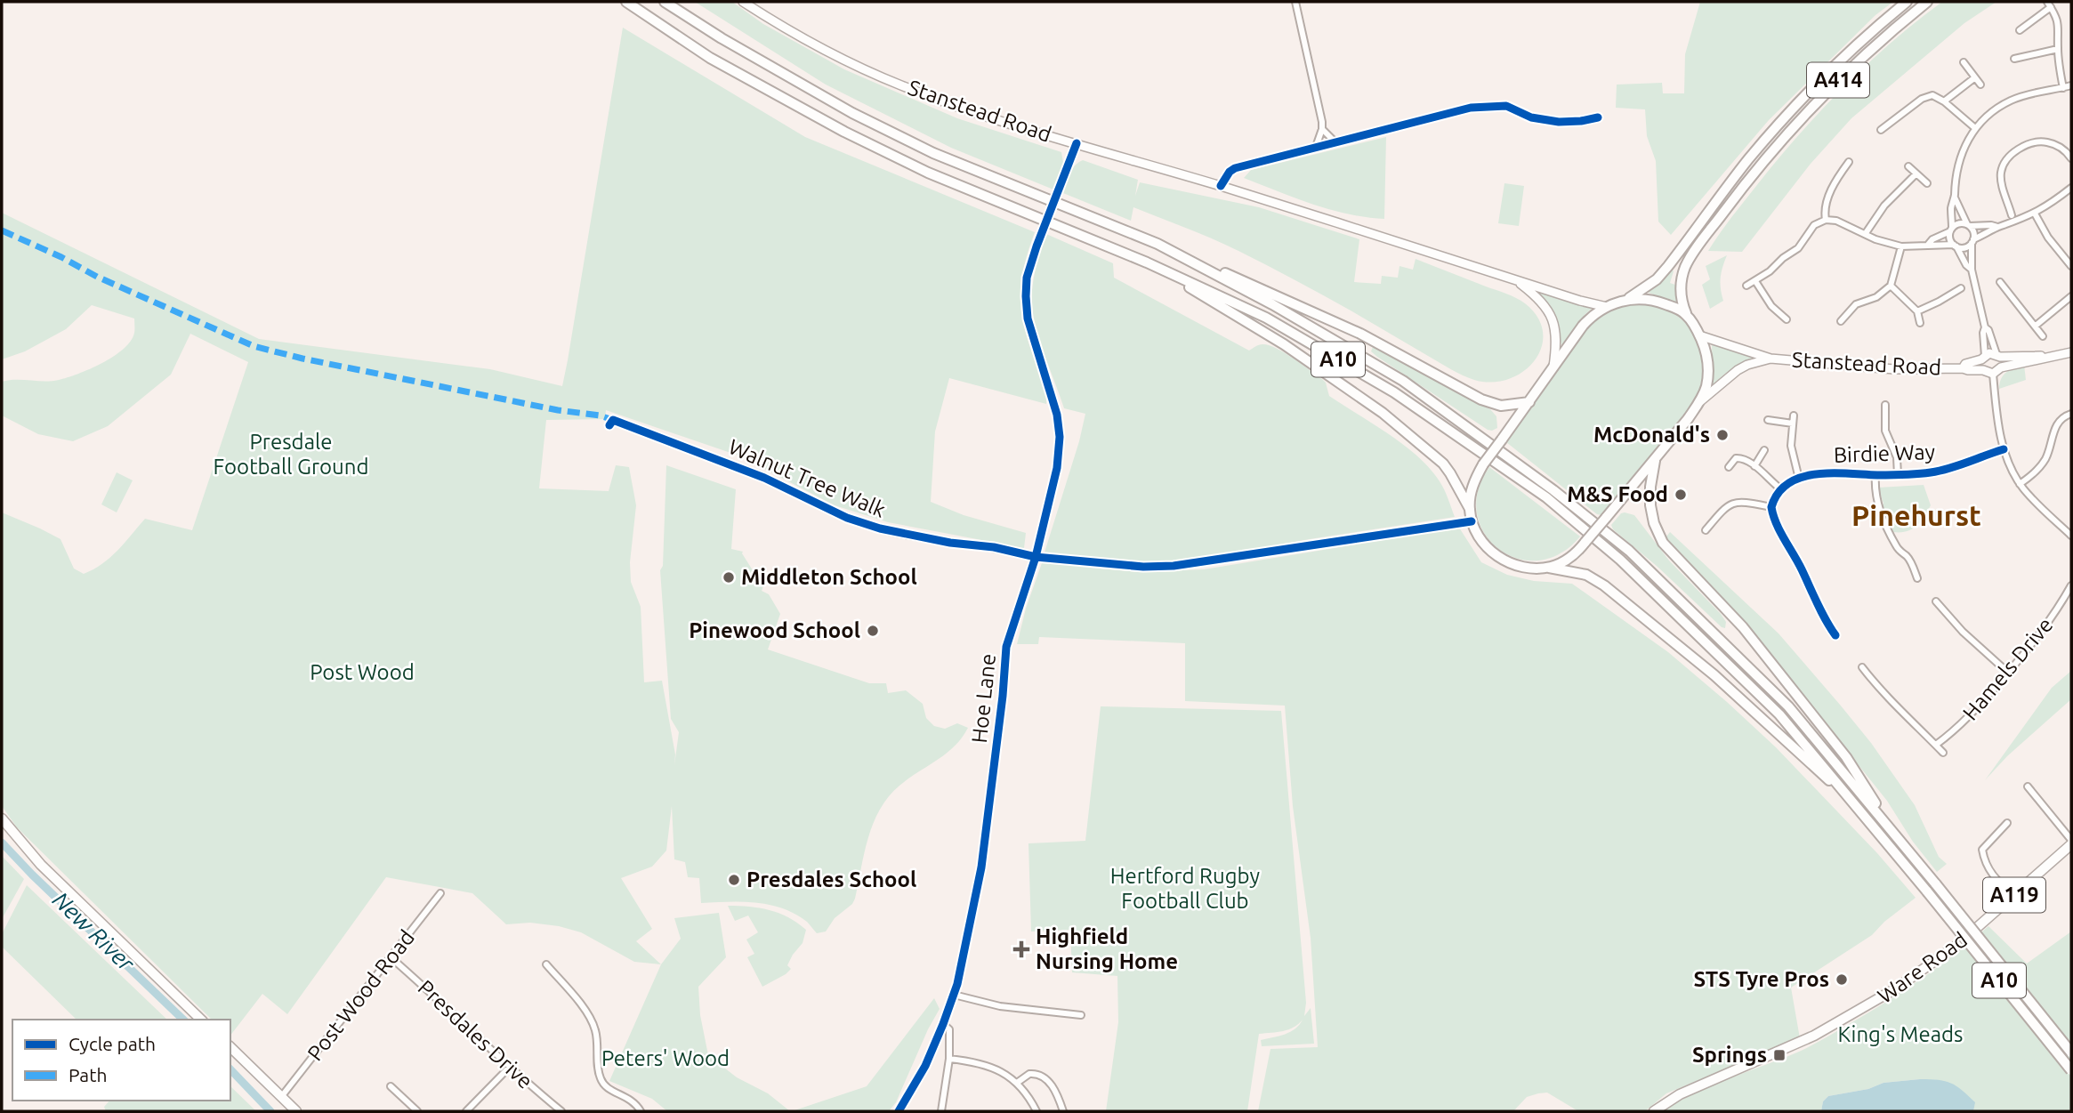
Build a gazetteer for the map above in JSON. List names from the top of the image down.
{
  "streets": {
    "highway": ["A414", "A10"],
    "main road": ["Stanstead Road", "A119", "Ware Road"],
    "street": [
      "Birdie Way",
      "Walnut Tree Walk",
      "Hamels Drive",
      "Hoe Lane",
      "Post Wood Road",
      "Presdales Drive"
    ]
  },
  "crossings": [
    ["Stanstead Road", "Hoe Lane"],
    ["Walnut Tree Walk", "Hoe Lane"],
    ["Post Wood Road", "Presdales Drive"]
  ],
  "districts": ["Pinehurst"],
  "water": ["New River"],
  "parks": [
    "Presdale Football Ground",
    "Post Wood",
    "Hertford Rugby Football Club",
    "King's Meads",
    "Peters' Wood"
  ],
  "places": {
    "other": [
      "McDonald's",
      "M&S Food",
      "Middleton School",
      "Pinewood School",
      "Presdales School",
      "STS Tyre Pros"
    ],
    "health": ["Highfield Nursing Home"],
    "transit": ["Springs"]
  },
  "legend": ["Cycle path", "Path"]
}
